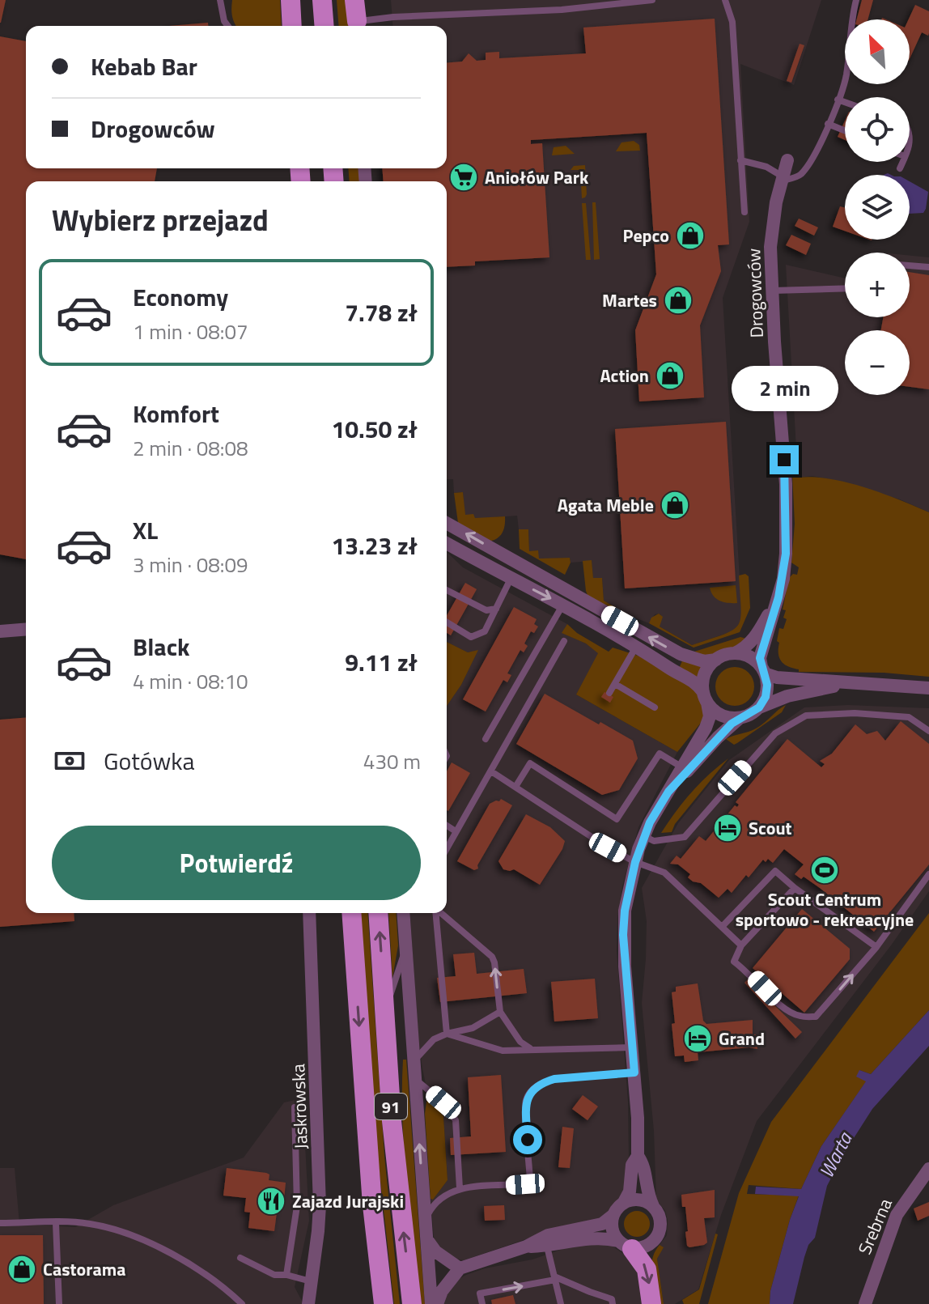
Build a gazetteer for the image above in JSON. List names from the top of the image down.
{
  "streets": {
    "main road": ["91"],
    "street": ["Drogowców", "Jaskrowska", "Srebrna"]
  },
  "water": ["Warta"],
  "places": {
    "supermarket": ["Aniołów Park"],
    "shop": [
      "Pepco",
      "Martes",
      "Action",
      "Agata Meble",
      "Castorama"
    ],
    "hotel": ["Scout", "Grand"],
    "sports": ["Scout Centrum sportowo - rekreacyjne"],
    "restaurant": ["Zajazd Jurajski"]
  },
  "north": "top left",
  "page": {
    "map_buttons": ["+", "−"],
    "banner": ["Kebab Bar", "Drogowców"],
    "heading": "Wybierz przejazd",
    "list": [
      {
        "name": "Economy",
        "note": "1 min · 08:07",
        "value": "7.78 zł"
      },
      {
        "name": "Komfort",
        "note": "2 min · 08:08",
        "value": "10.50 zł"
      },
      {
        "name": "XL",
        "note": "3 min · 08:09",
        "value": "13.23 zł"
      },
      {
        "name": "Black",
        "note": "4 min · 08:10",
        "value": "9.11 zł"
      }
    ],
    "bubble": "2 min",
    "pay": ["Gotówka", "430 m"],
    "buttons": "Potwierdź"
  }
}
